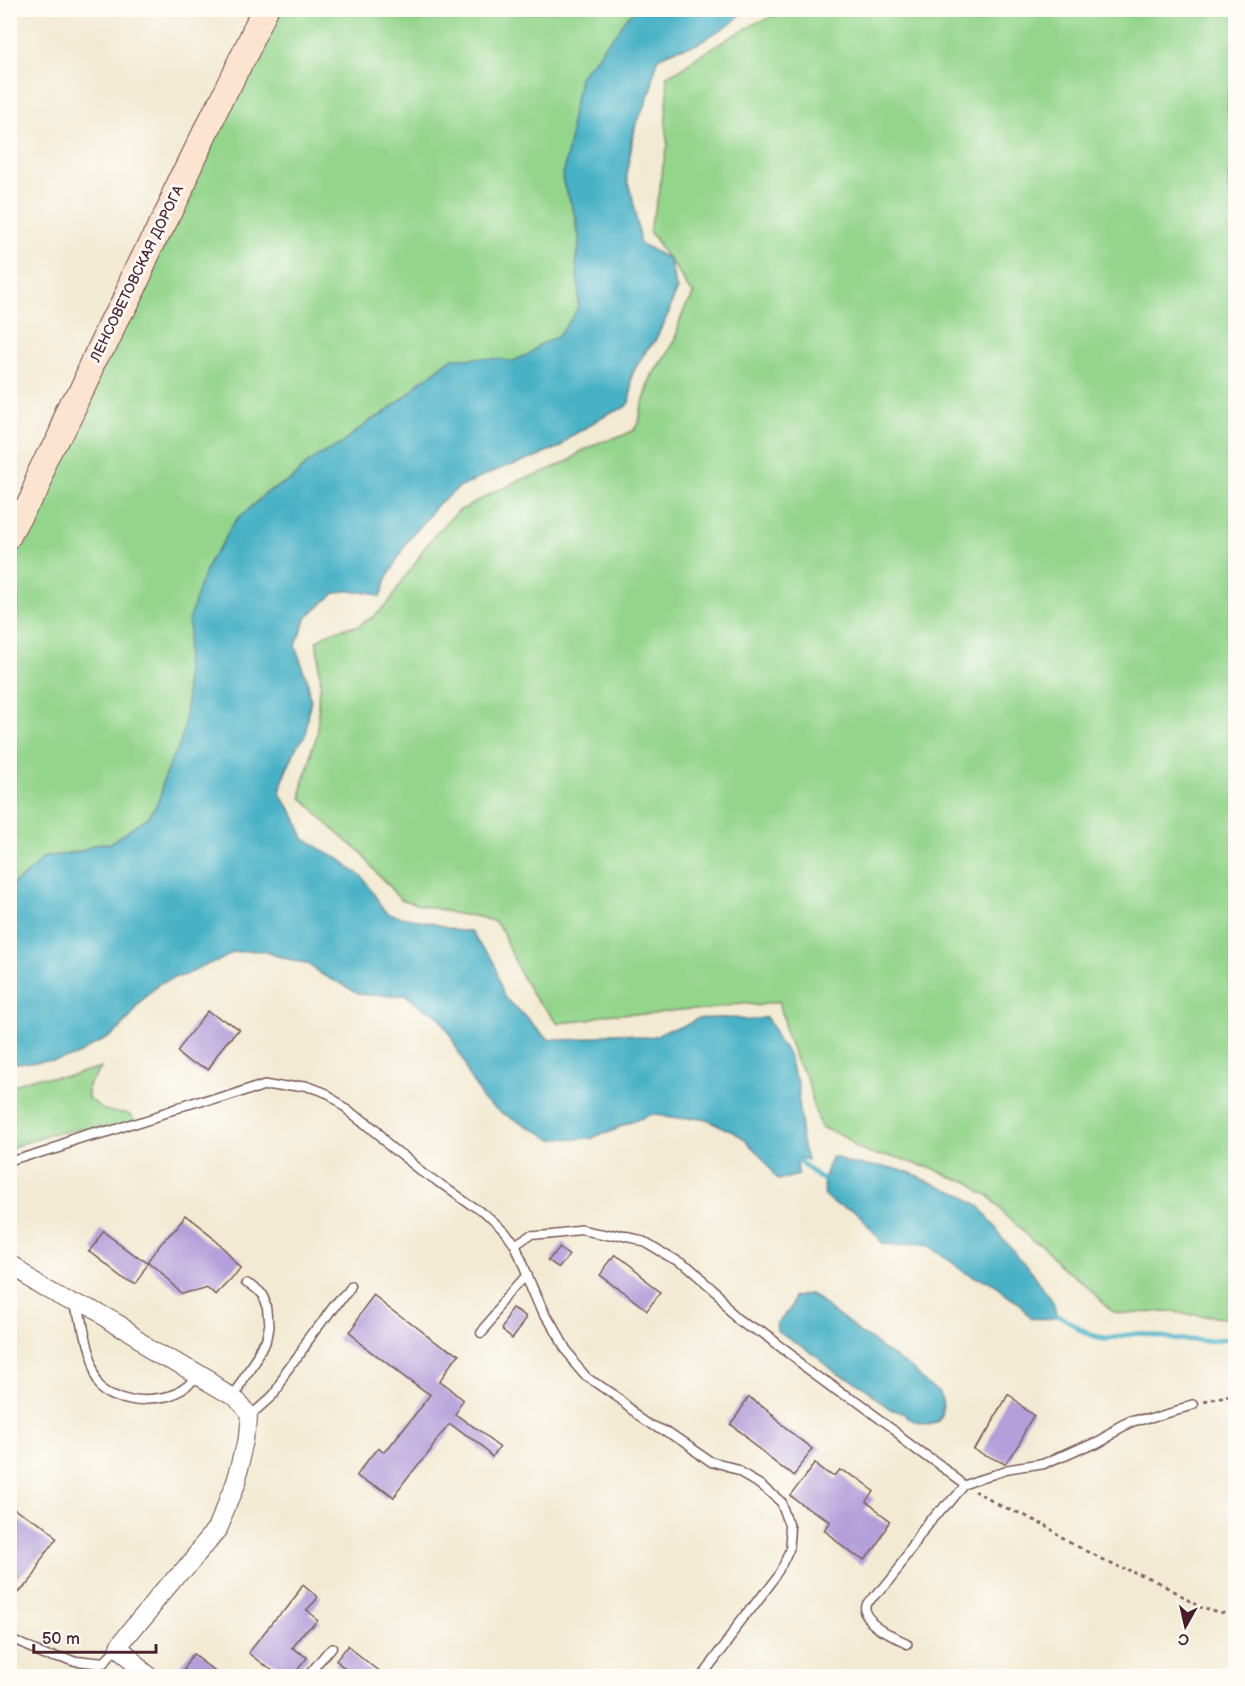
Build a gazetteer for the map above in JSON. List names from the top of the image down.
{
  "streets": {
    "street": ["ЛЕНСОВЕТОВСКАЯ ДОРОГА"]
  },
  "scale_bar": "50 m",
  "north": "bottom"
}
